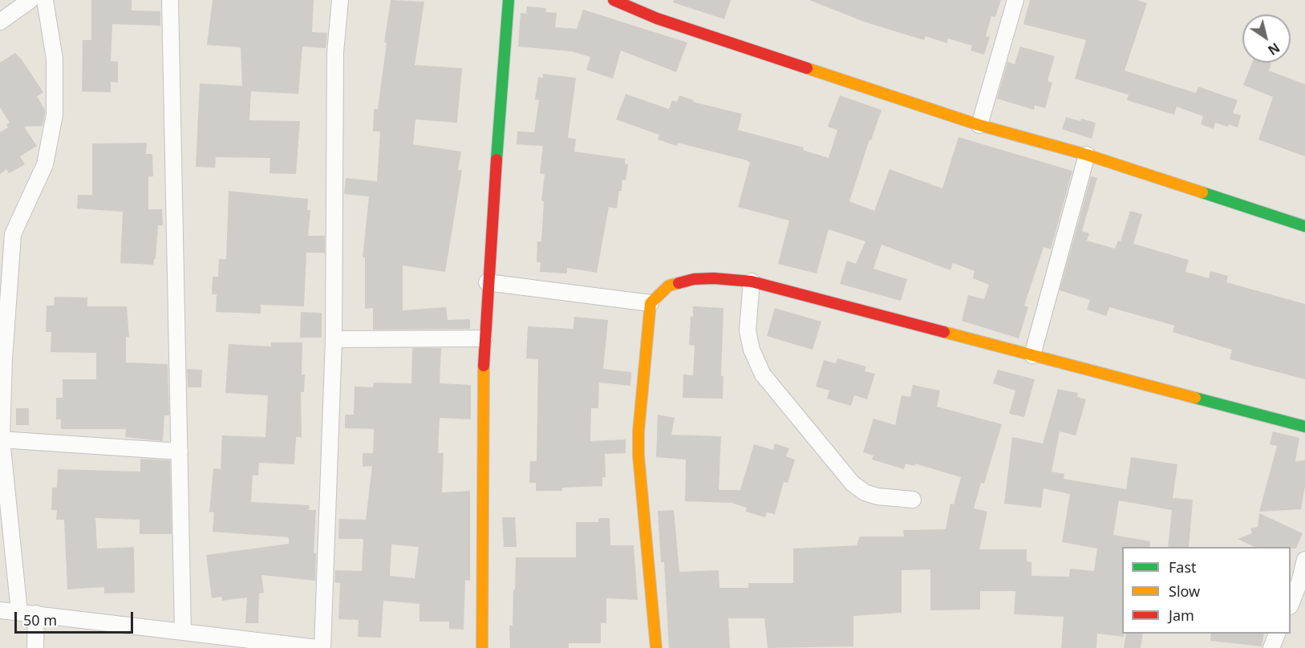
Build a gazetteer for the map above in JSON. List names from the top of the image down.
{
  "legend": ["Fast", "Slow", "Jam"],
  "scale_bar": "50 m",
  "north": "bottom right"
}
